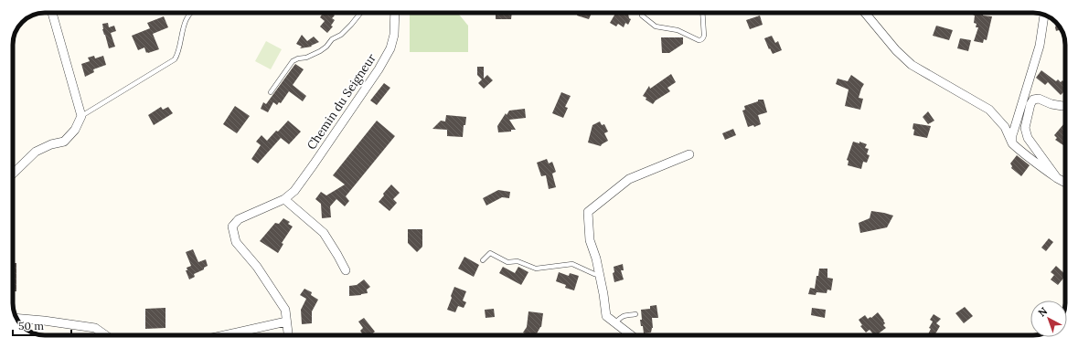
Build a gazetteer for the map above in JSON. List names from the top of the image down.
{
  "streets": {
    "street": ["Chemin du Seigneur"]
  },
  "scale_bar": "50 m",
  "north": "top left"
}
